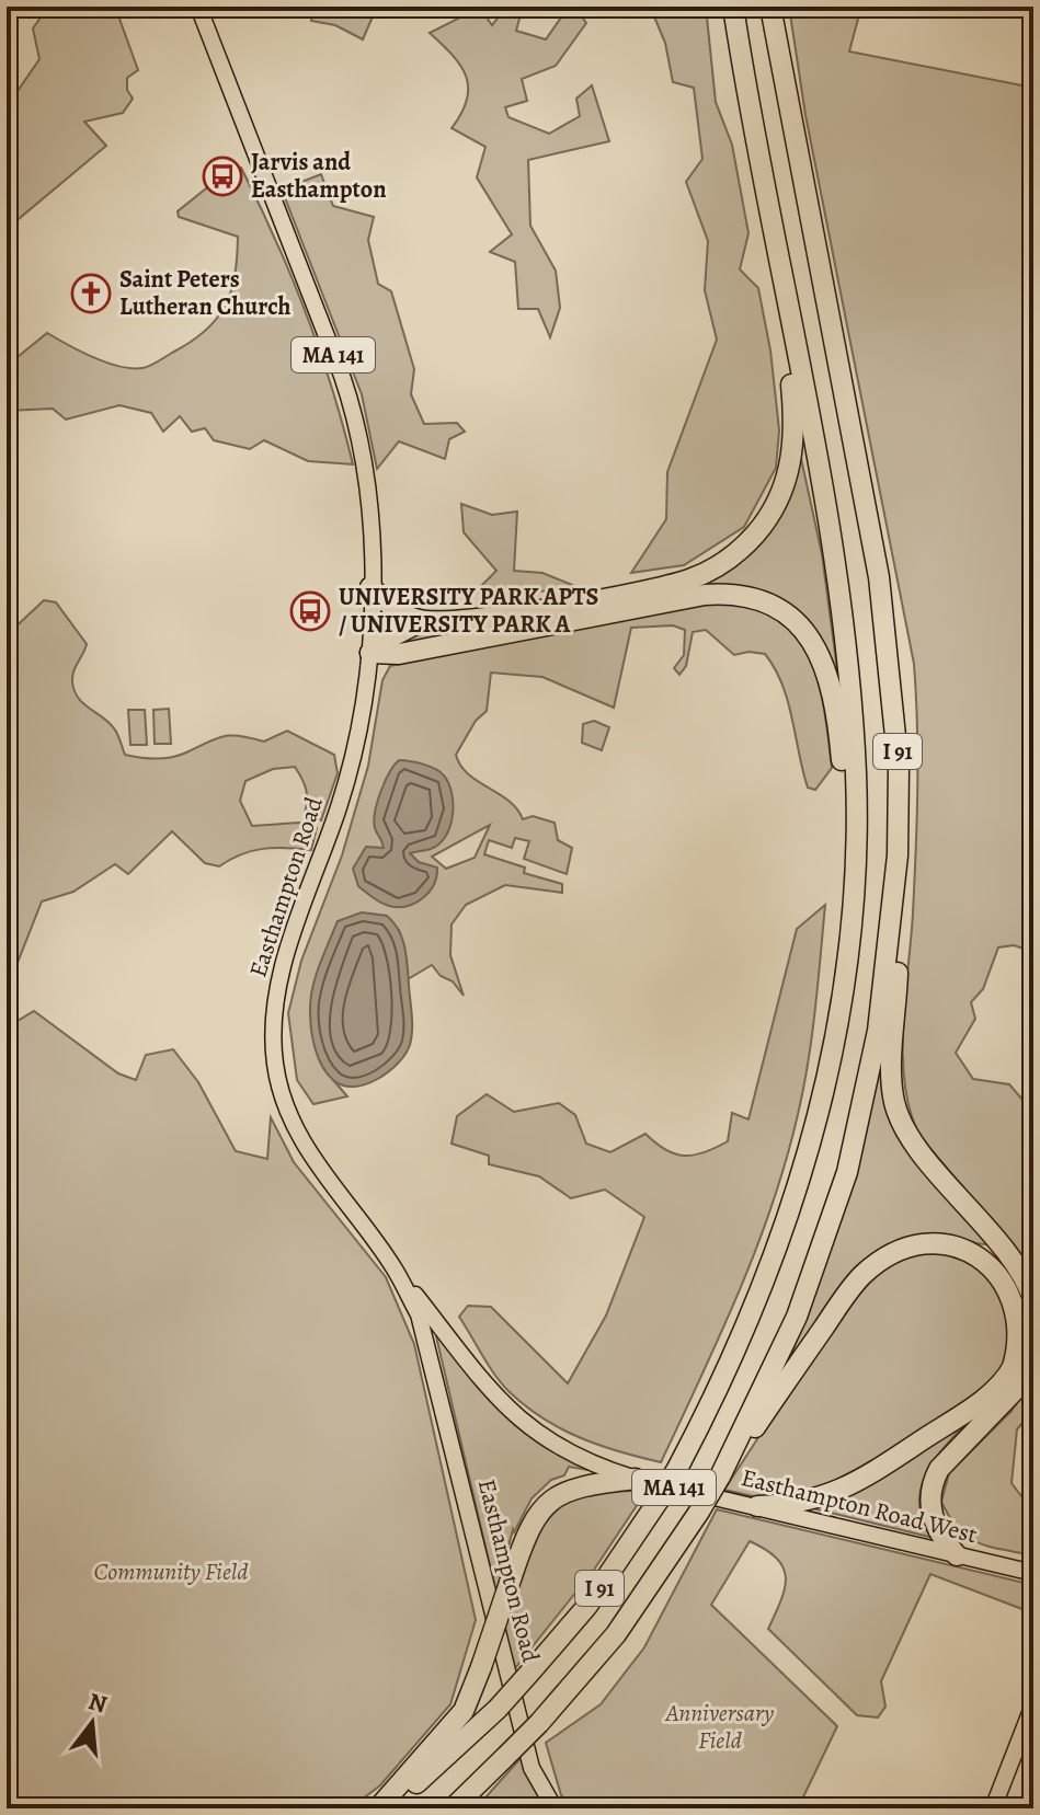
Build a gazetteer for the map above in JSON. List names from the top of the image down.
{
  "streets": {
    "highway": ["I 91"],
    "main road": ["MA 141", "Easthampton Road", "Easthampton Road West"]
  },
  "crossings": [
    ["Easthampton Road", "Easthampton Road West"]
  ],
  "parks": ["Community Field", "Anniversary Field"],
  "places": {
    "bus stop": ["Jarvis and Easthampton", "UNIVERSITY PARK APTS / UNIVERSITY PARK A"],
    "church": ["Saint Peters Lutheran Church"]
  },
  "north": "top"
}
